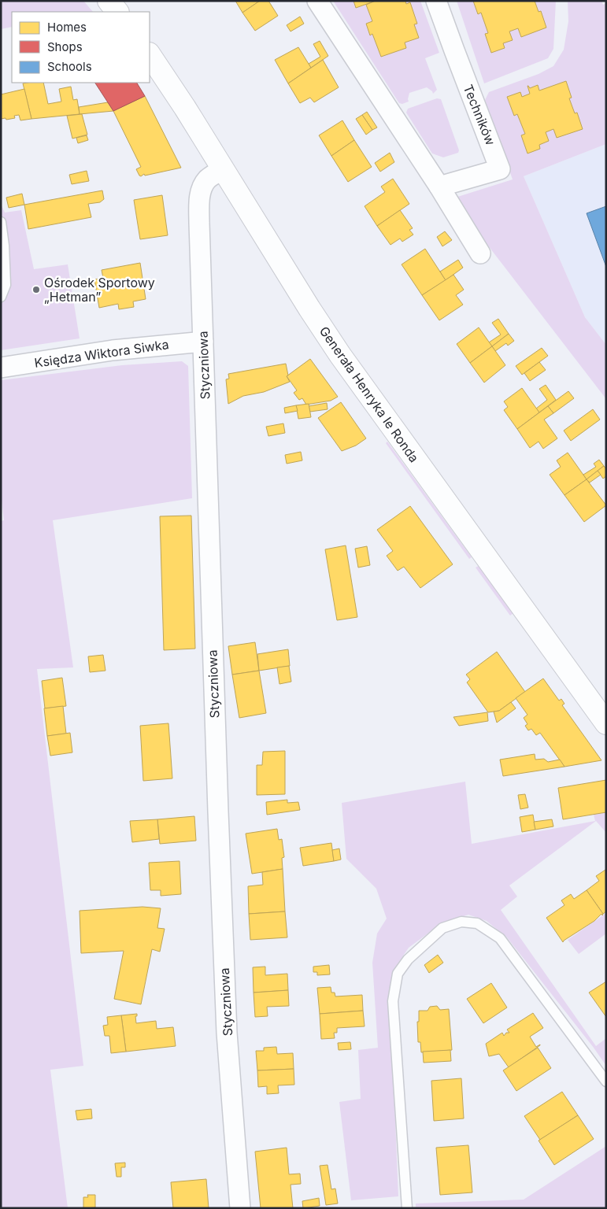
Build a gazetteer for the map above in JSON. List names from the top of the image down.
{
  "streets": {
    "street": [
      "Techników",
      "Księdza Wiktora Siwka",
      "Styczniowa",
      "Generała Henryka le Ronda"
    ]
  },
  "crossings": [
    ["Księdza Wiktora Siwka", "Styczniowa"],
    ["Styczniowa", "Generała Henryka le Ronda"]
  ],
  "places": ["Ośrodek Sportowy „Hetman”"],
  "legend": ["Homes", "Shops", "Schools"]
}
